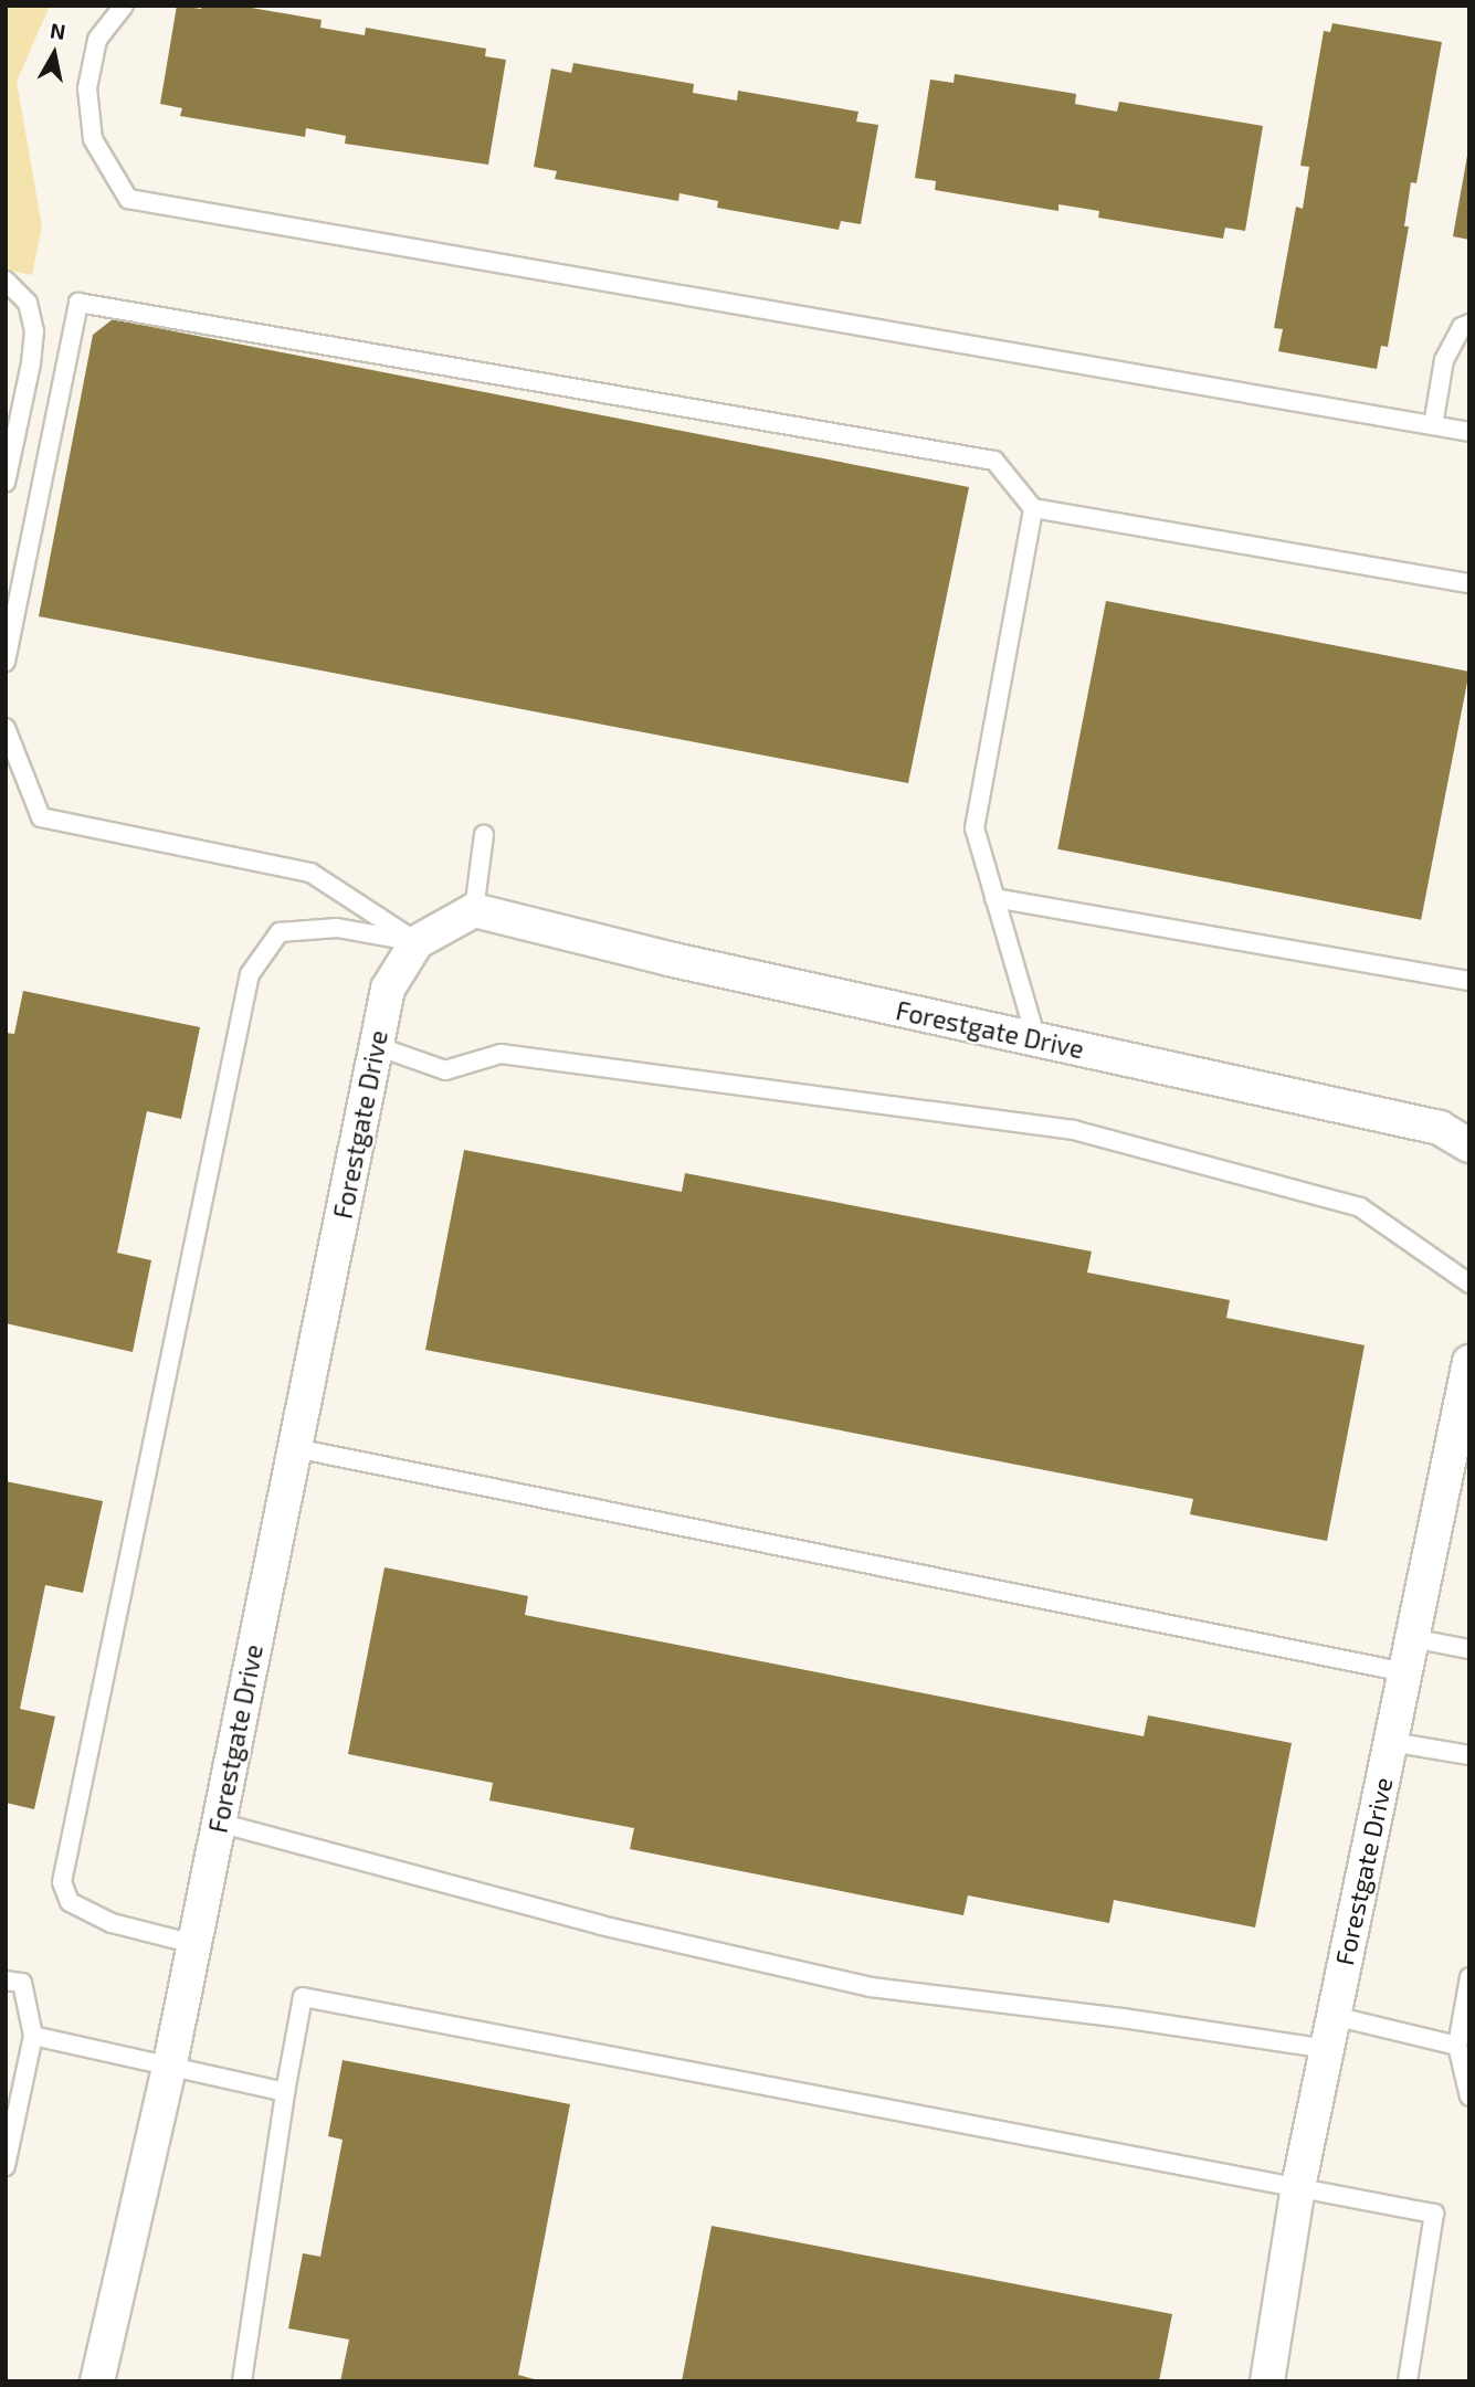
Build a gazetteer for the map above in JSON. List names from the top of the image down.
{
  "streets": {
    "street": ["Forestgate Drive"]
  },
  "north": "top"
}
